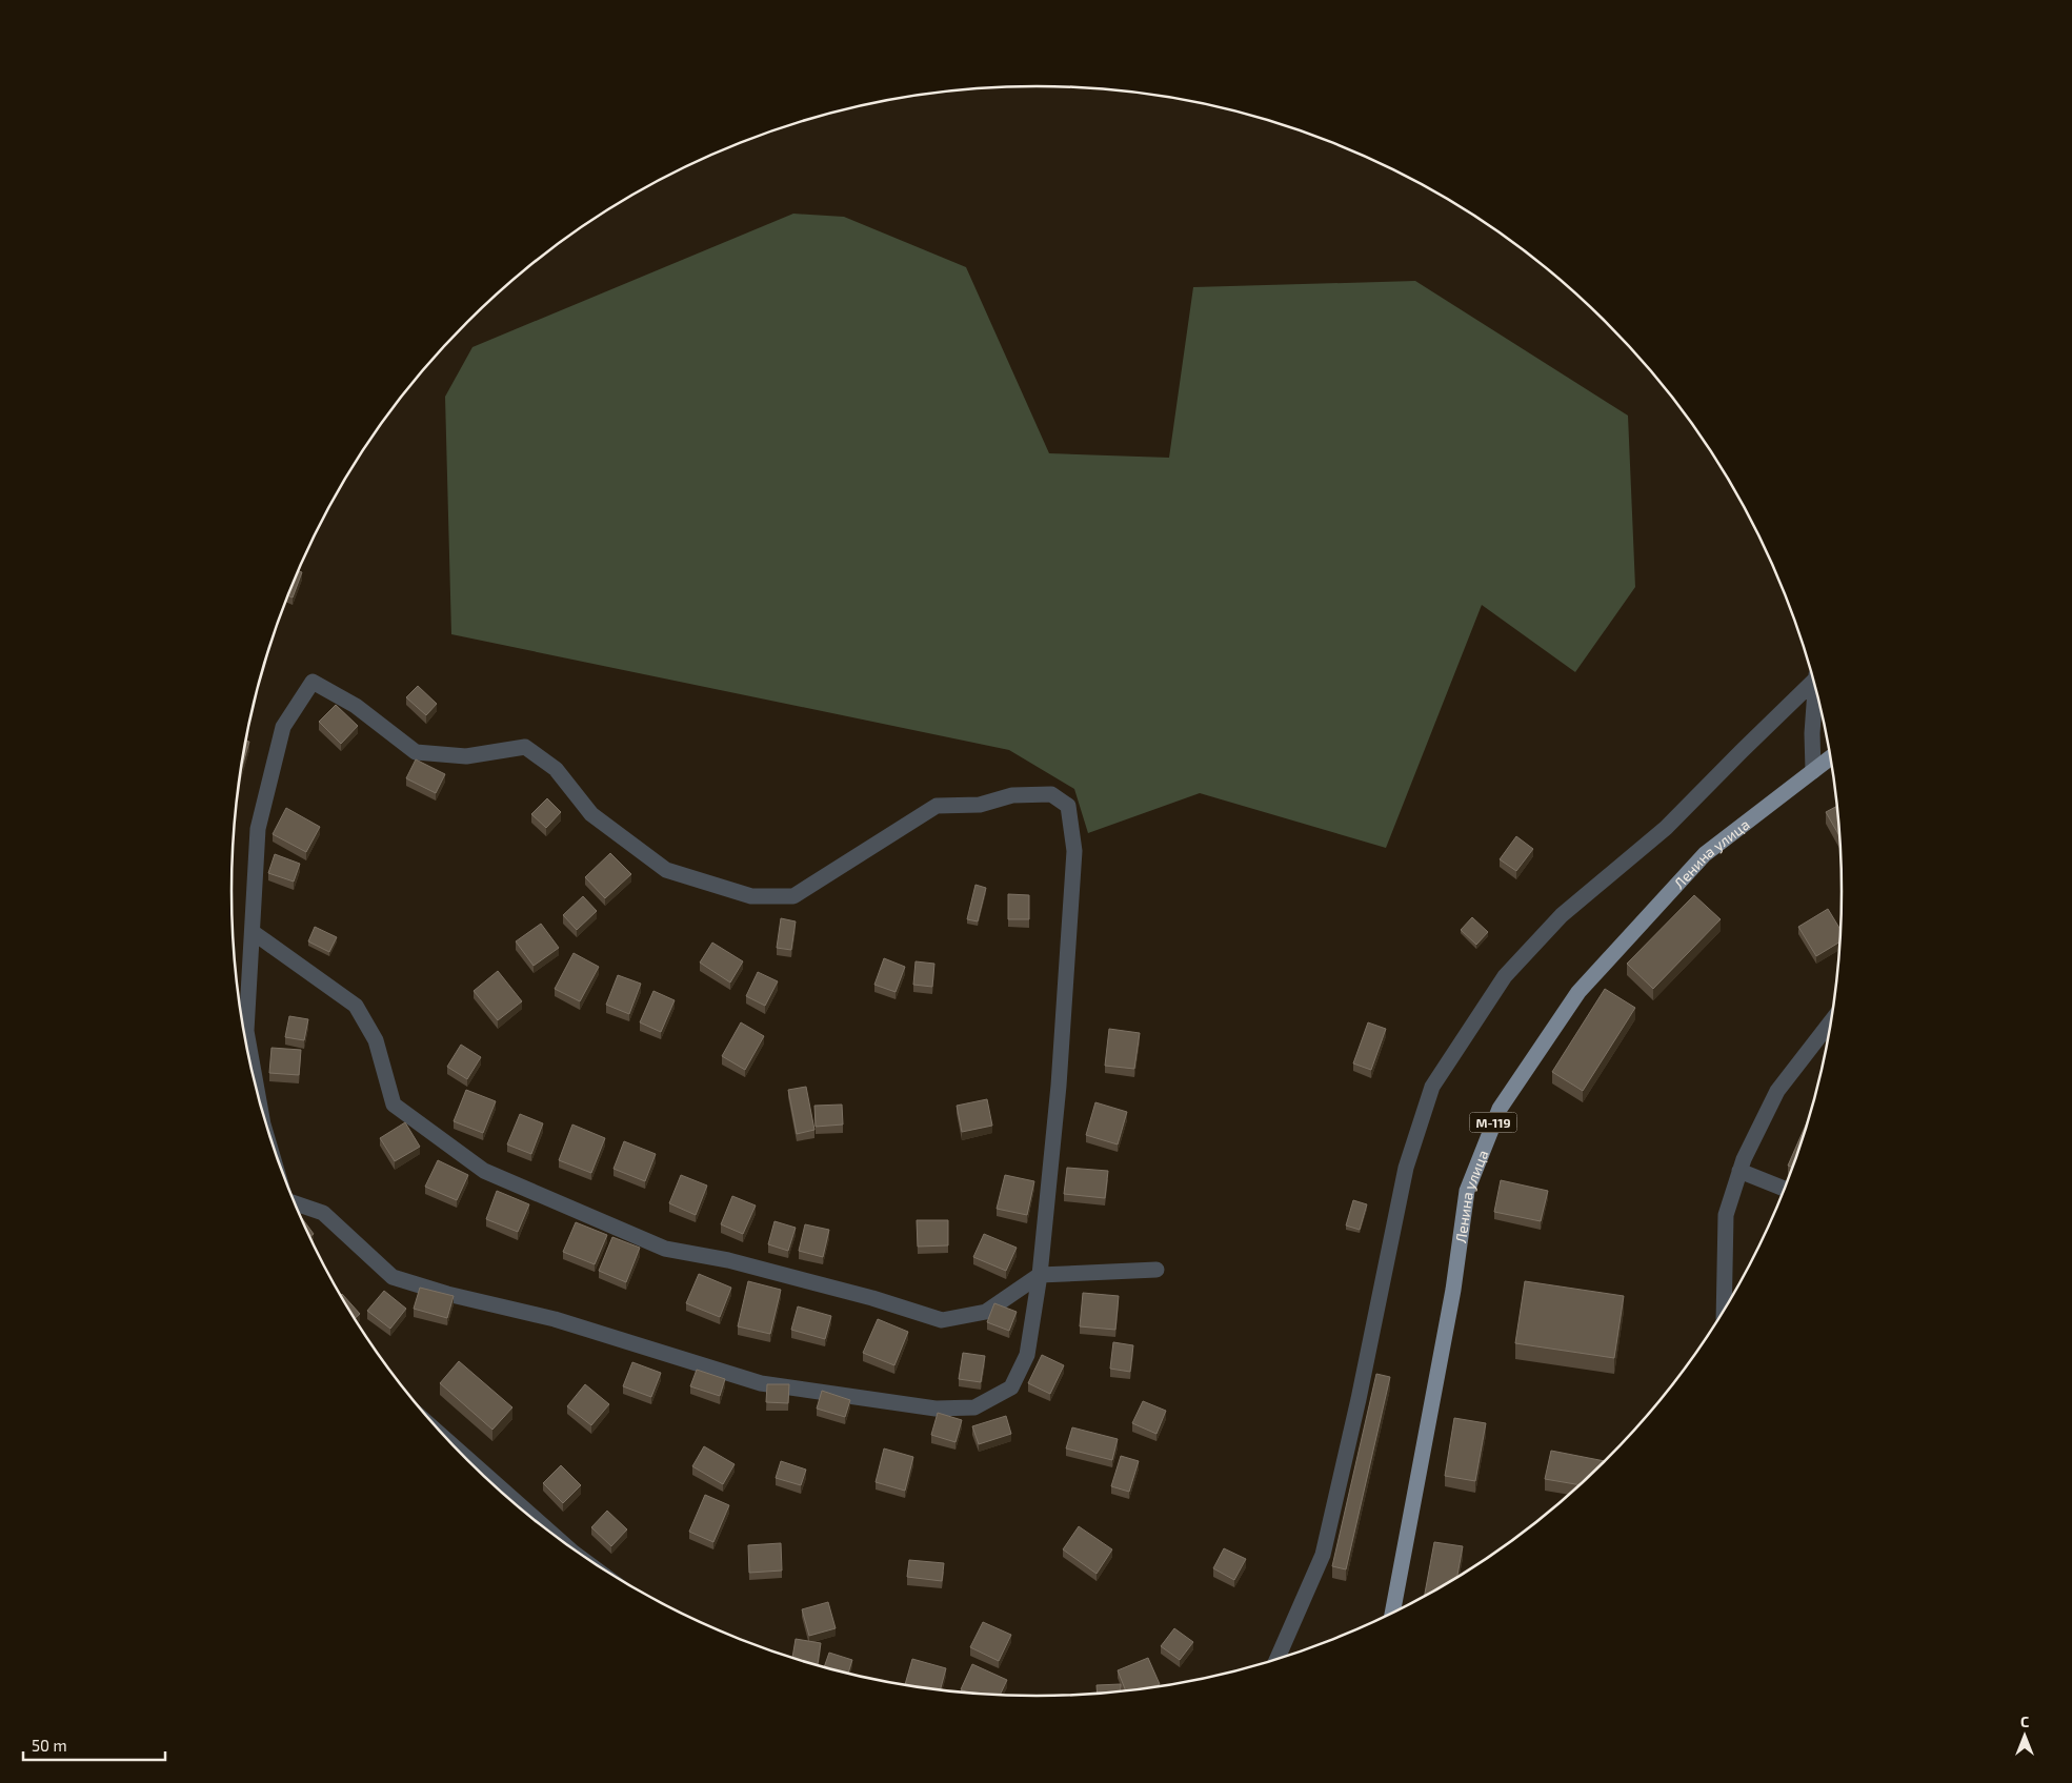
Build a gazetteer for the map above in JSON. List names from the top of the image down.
{
  "streets": {
    "main road": ["Ленина улица", "М-119"]
  },
  "scale_bar": "50 m",
  "north": "top"
}
